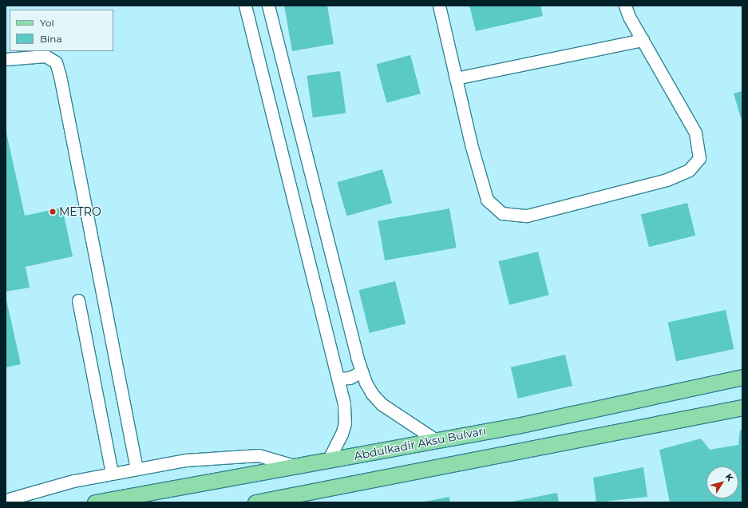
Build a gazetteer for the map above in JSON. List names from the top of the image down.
{
  "streets": {
    "main road": ["Abdulkadir Aksu Bulvarı"]
  },
  "places": ["METRO"],
  "legend": ["Yol", "Bina"],
  "north": "top right"
}
